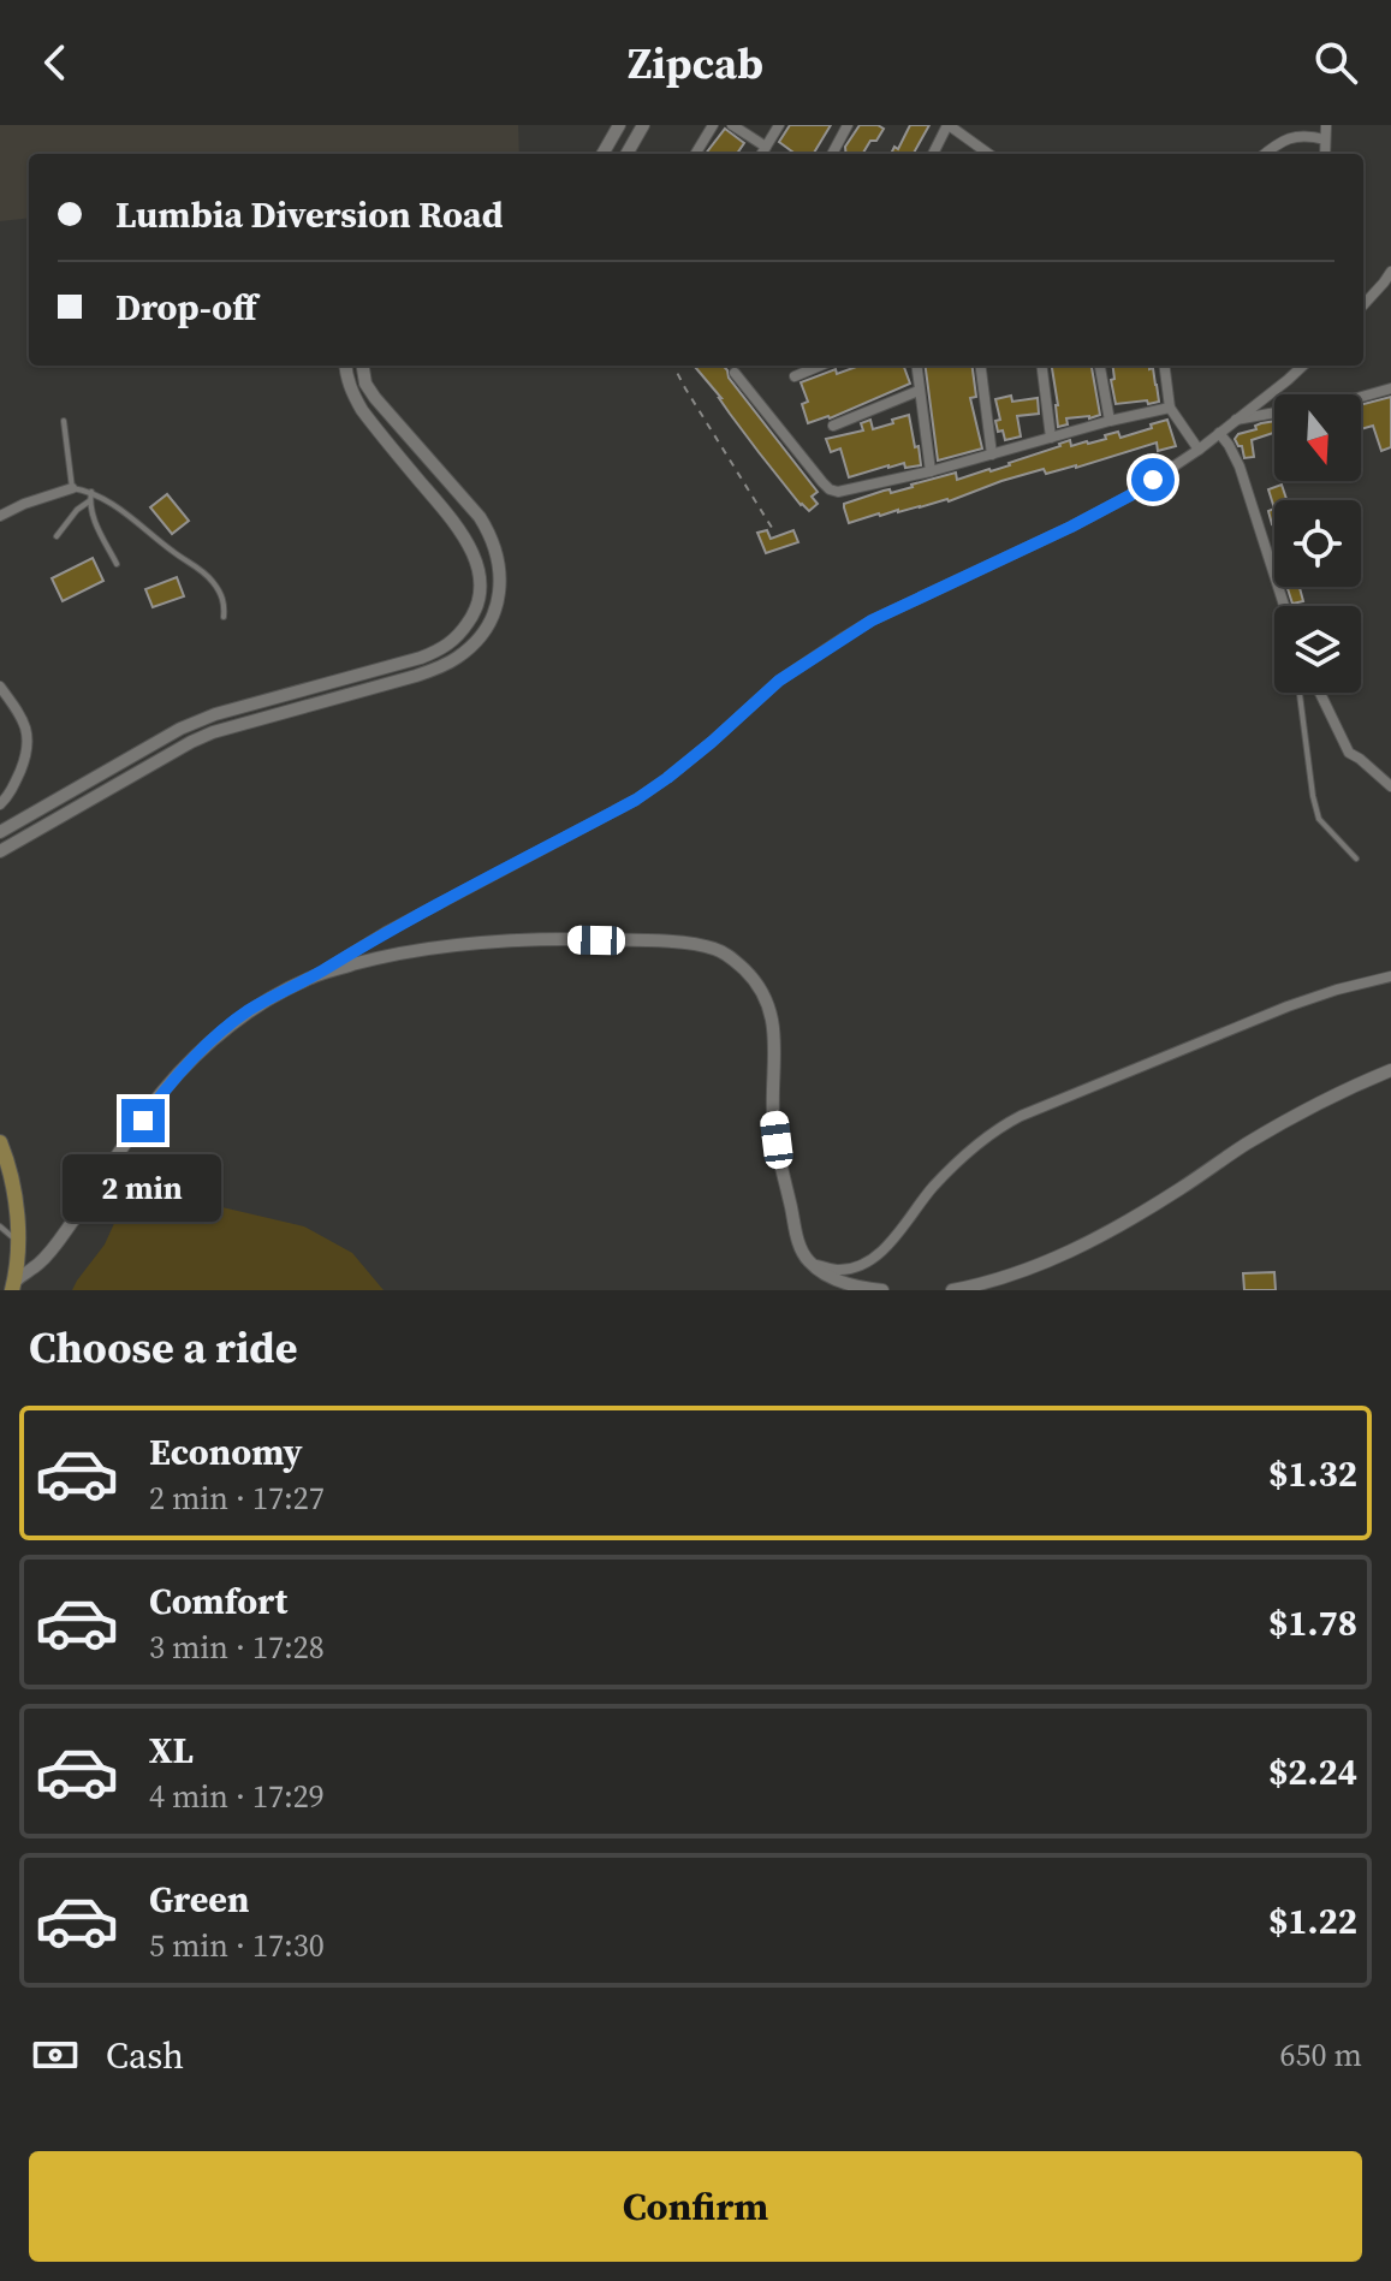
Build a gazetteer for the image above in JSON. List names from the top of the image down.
{
  "north": "bottom",
  "page": {
    "header": "Zipcab",
    "banner": ["Lumbia Diversion Road", "Drop-off"],
    "bubble": "2 min",
    "heading": "Choose a ride",
    "list": [
      {
        "name": "Economy",
        "note": "2 min · 17:27",
        "value": "$1.32"
      },
      {
        "name": "Comfort",
        "note": "3 min · 17:28",
        "value": "$1.78"
      },
      {
        "name": "XL",
        "note": "4 min · 17:29",
        "value": "$2.24"
      },
      {
        "name": "Green",
        "note": "5 min · 17:30",
        "value": "$1.22"
      }
    ],
    "pay": ["Cash", "650 m"],
    "buttons": "Confirm"
  }
}
